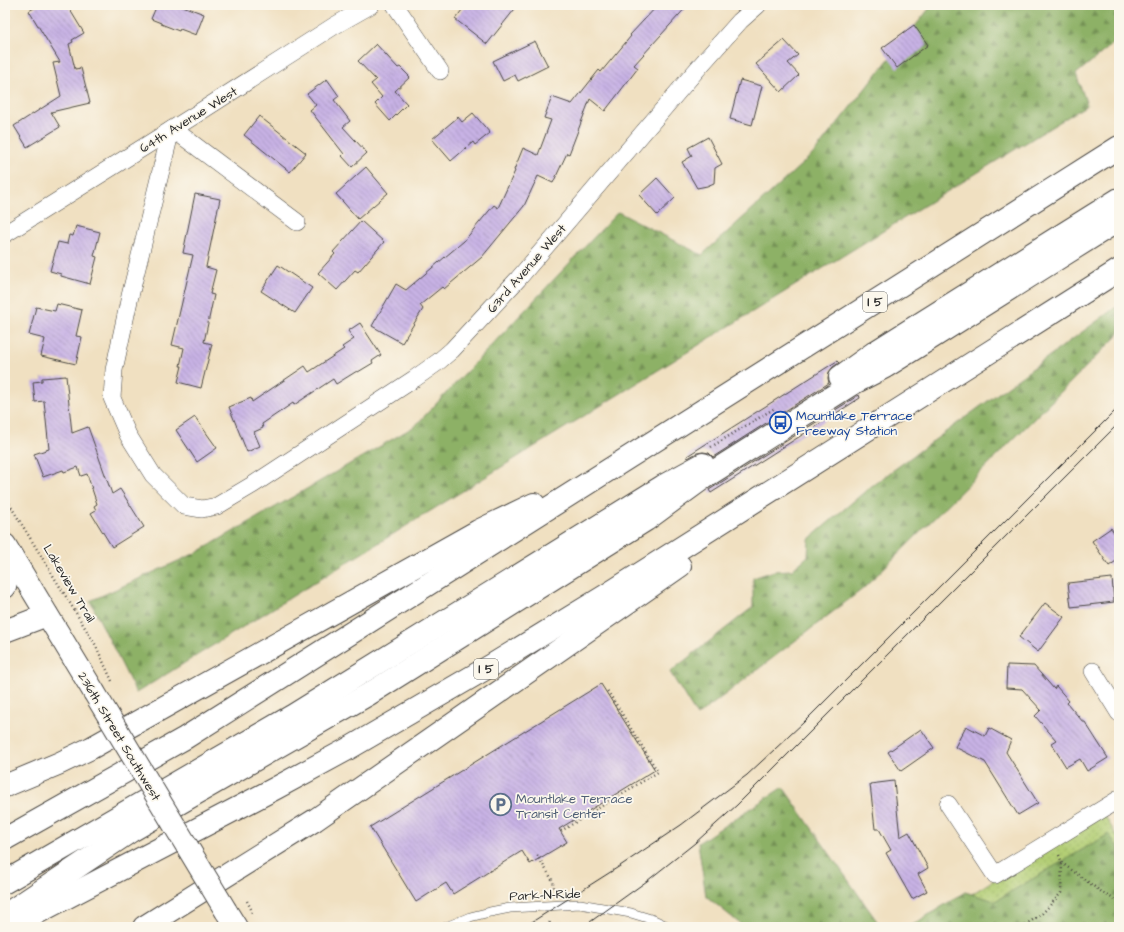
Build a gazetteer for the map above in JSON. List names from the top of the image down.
{
  "streets": {
    "main road": ["I 5", "236th Street Southwest"],
    "street": ["64th Avenue West", "63rd Avenue West"],
    "lane": ["Park-N-Ride"],
    "path": ["Lakeview Trail"]
  },
  "crossings": [
    ["64th Avenue West", "63rd Avenue West"]
  ],
  "places": {
    "bus stop": ["Mountlake Terrace Freeway Station"],
    "parking": ["Mountlake Terrace Transit Center"]
  }
}
